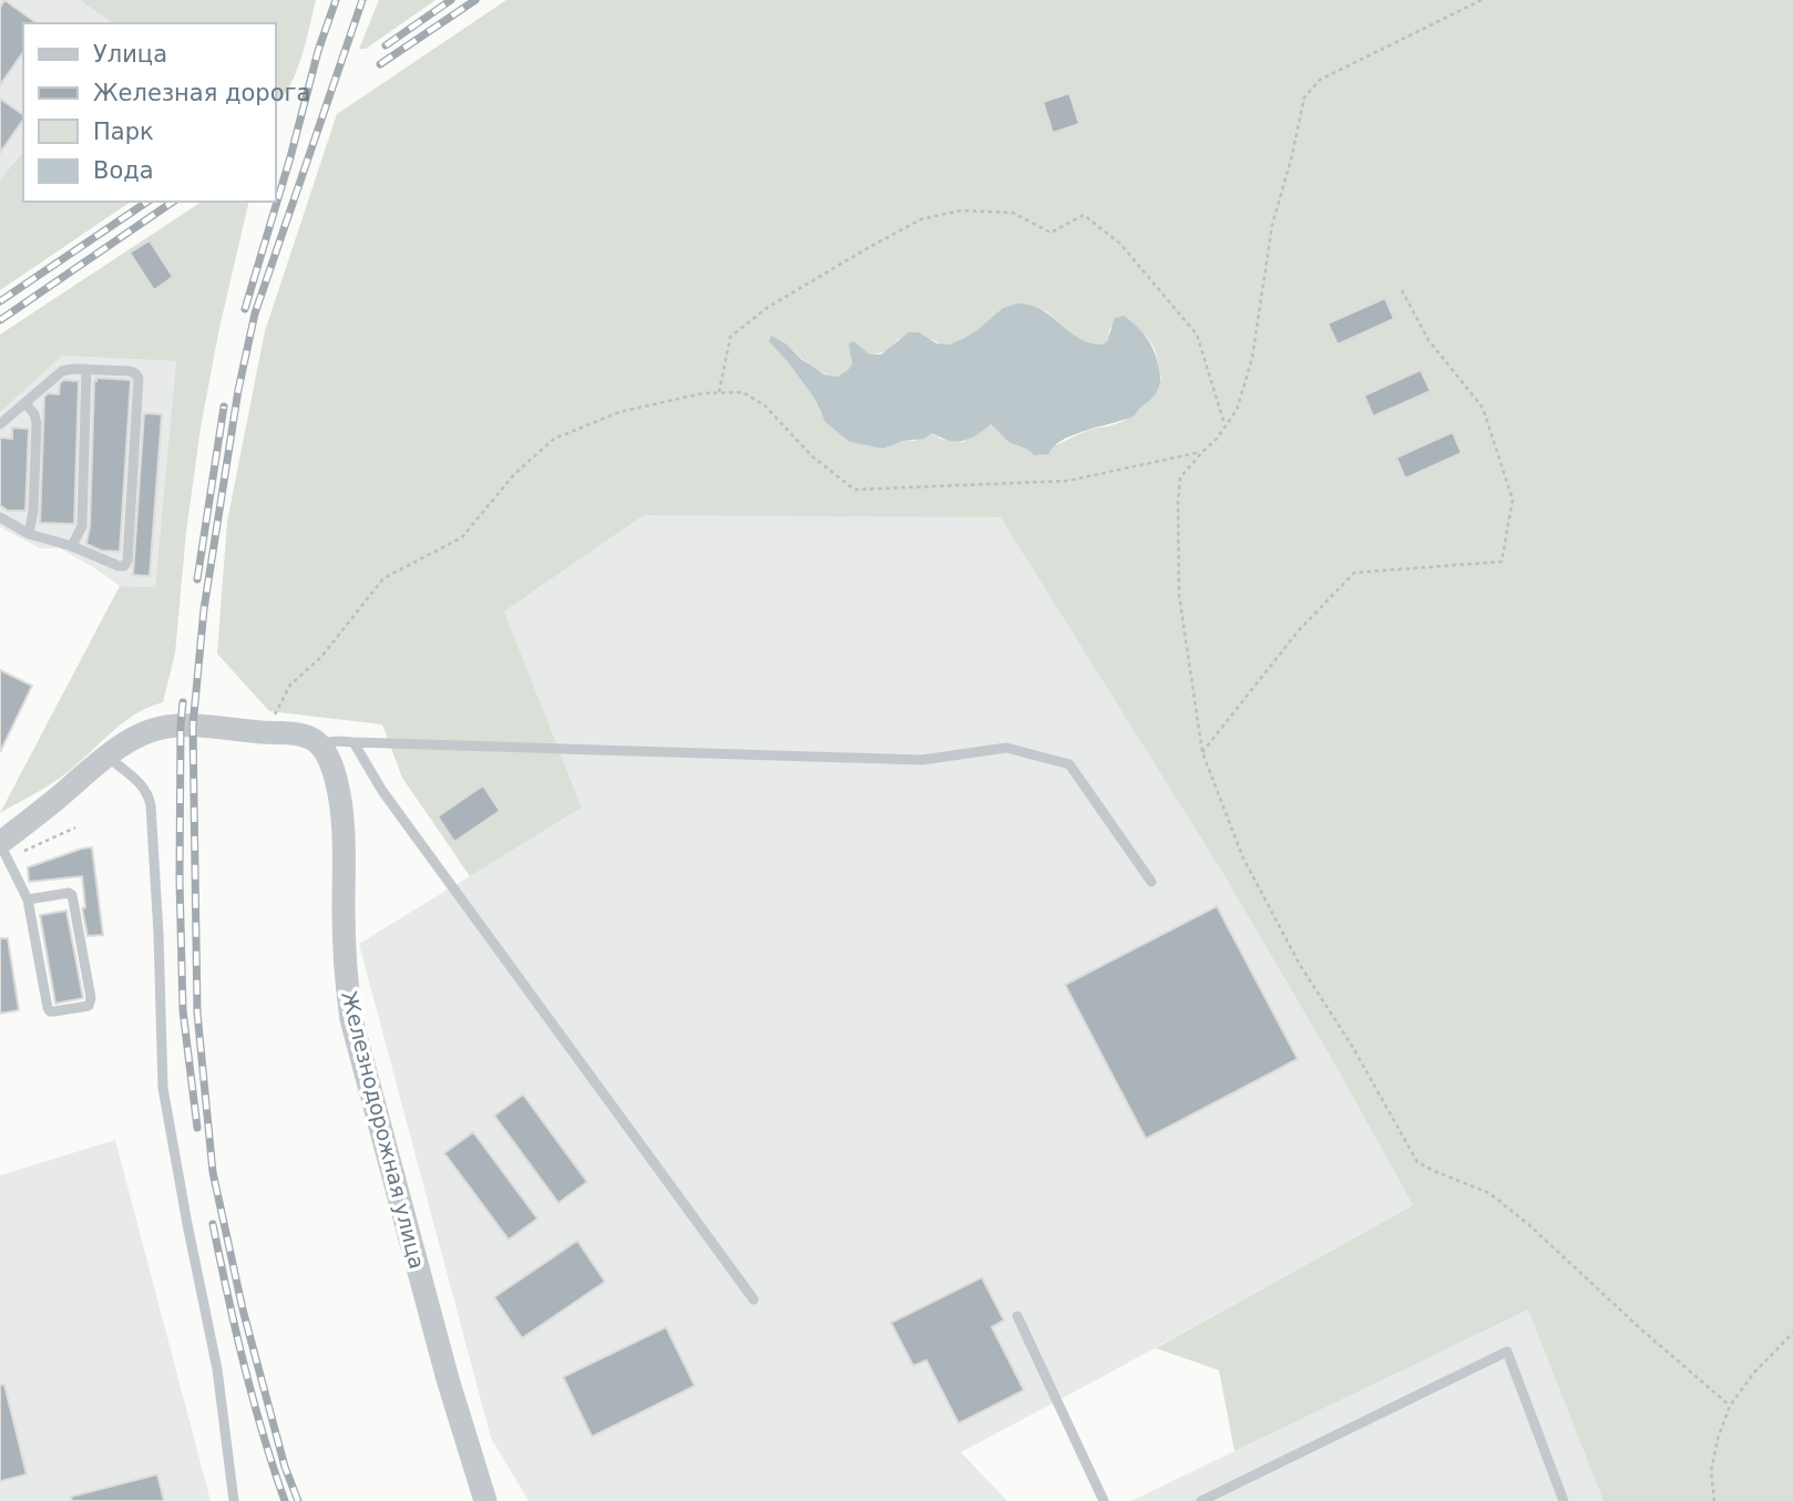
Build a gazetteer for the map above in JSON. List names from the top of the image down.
{
  "streets": {
    "street": ["Железнодорожная улица"]
  },
  "legend": [
    "Улица",
    "Железная дорога",
    "Парк",
    "Вода"
  ]
}
